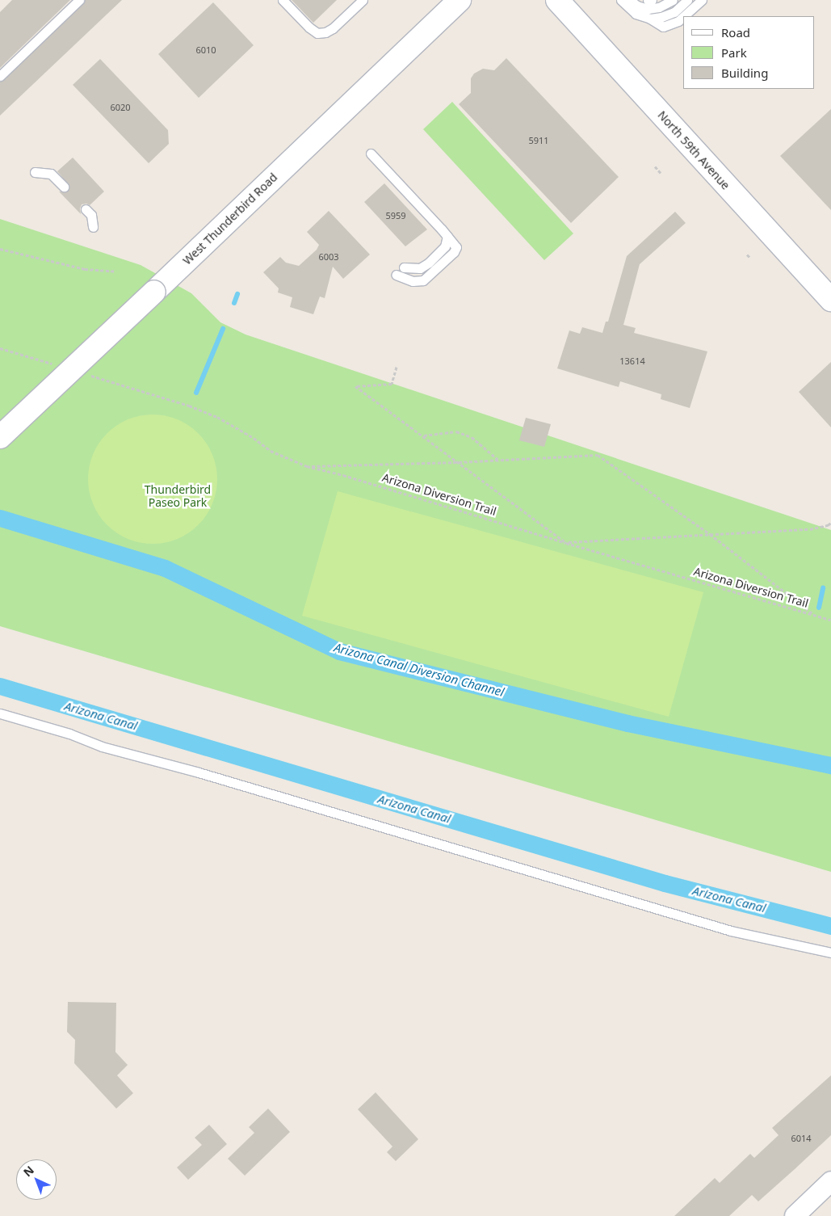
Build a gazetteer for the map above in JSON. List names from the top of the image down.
{
  "streets": {
    "main road": ["North 59th Avenue", "West Thunderbird Road"],
    "path": ["Arizona Diversion Trail"]
  },
  "water": ["Arizona Canal Diversion Channel", "Arizona Canal"],
  "parks": ["Thunderbird Paseo Park"],
  "house_numbers": [
    "6010",
    "6020",
    "5911",
    "5959",
    "6003",
    "13614",
    "6014"
  ],
  "legend": ["Road", "Park", "Building"],
  "north": "top left"
}
